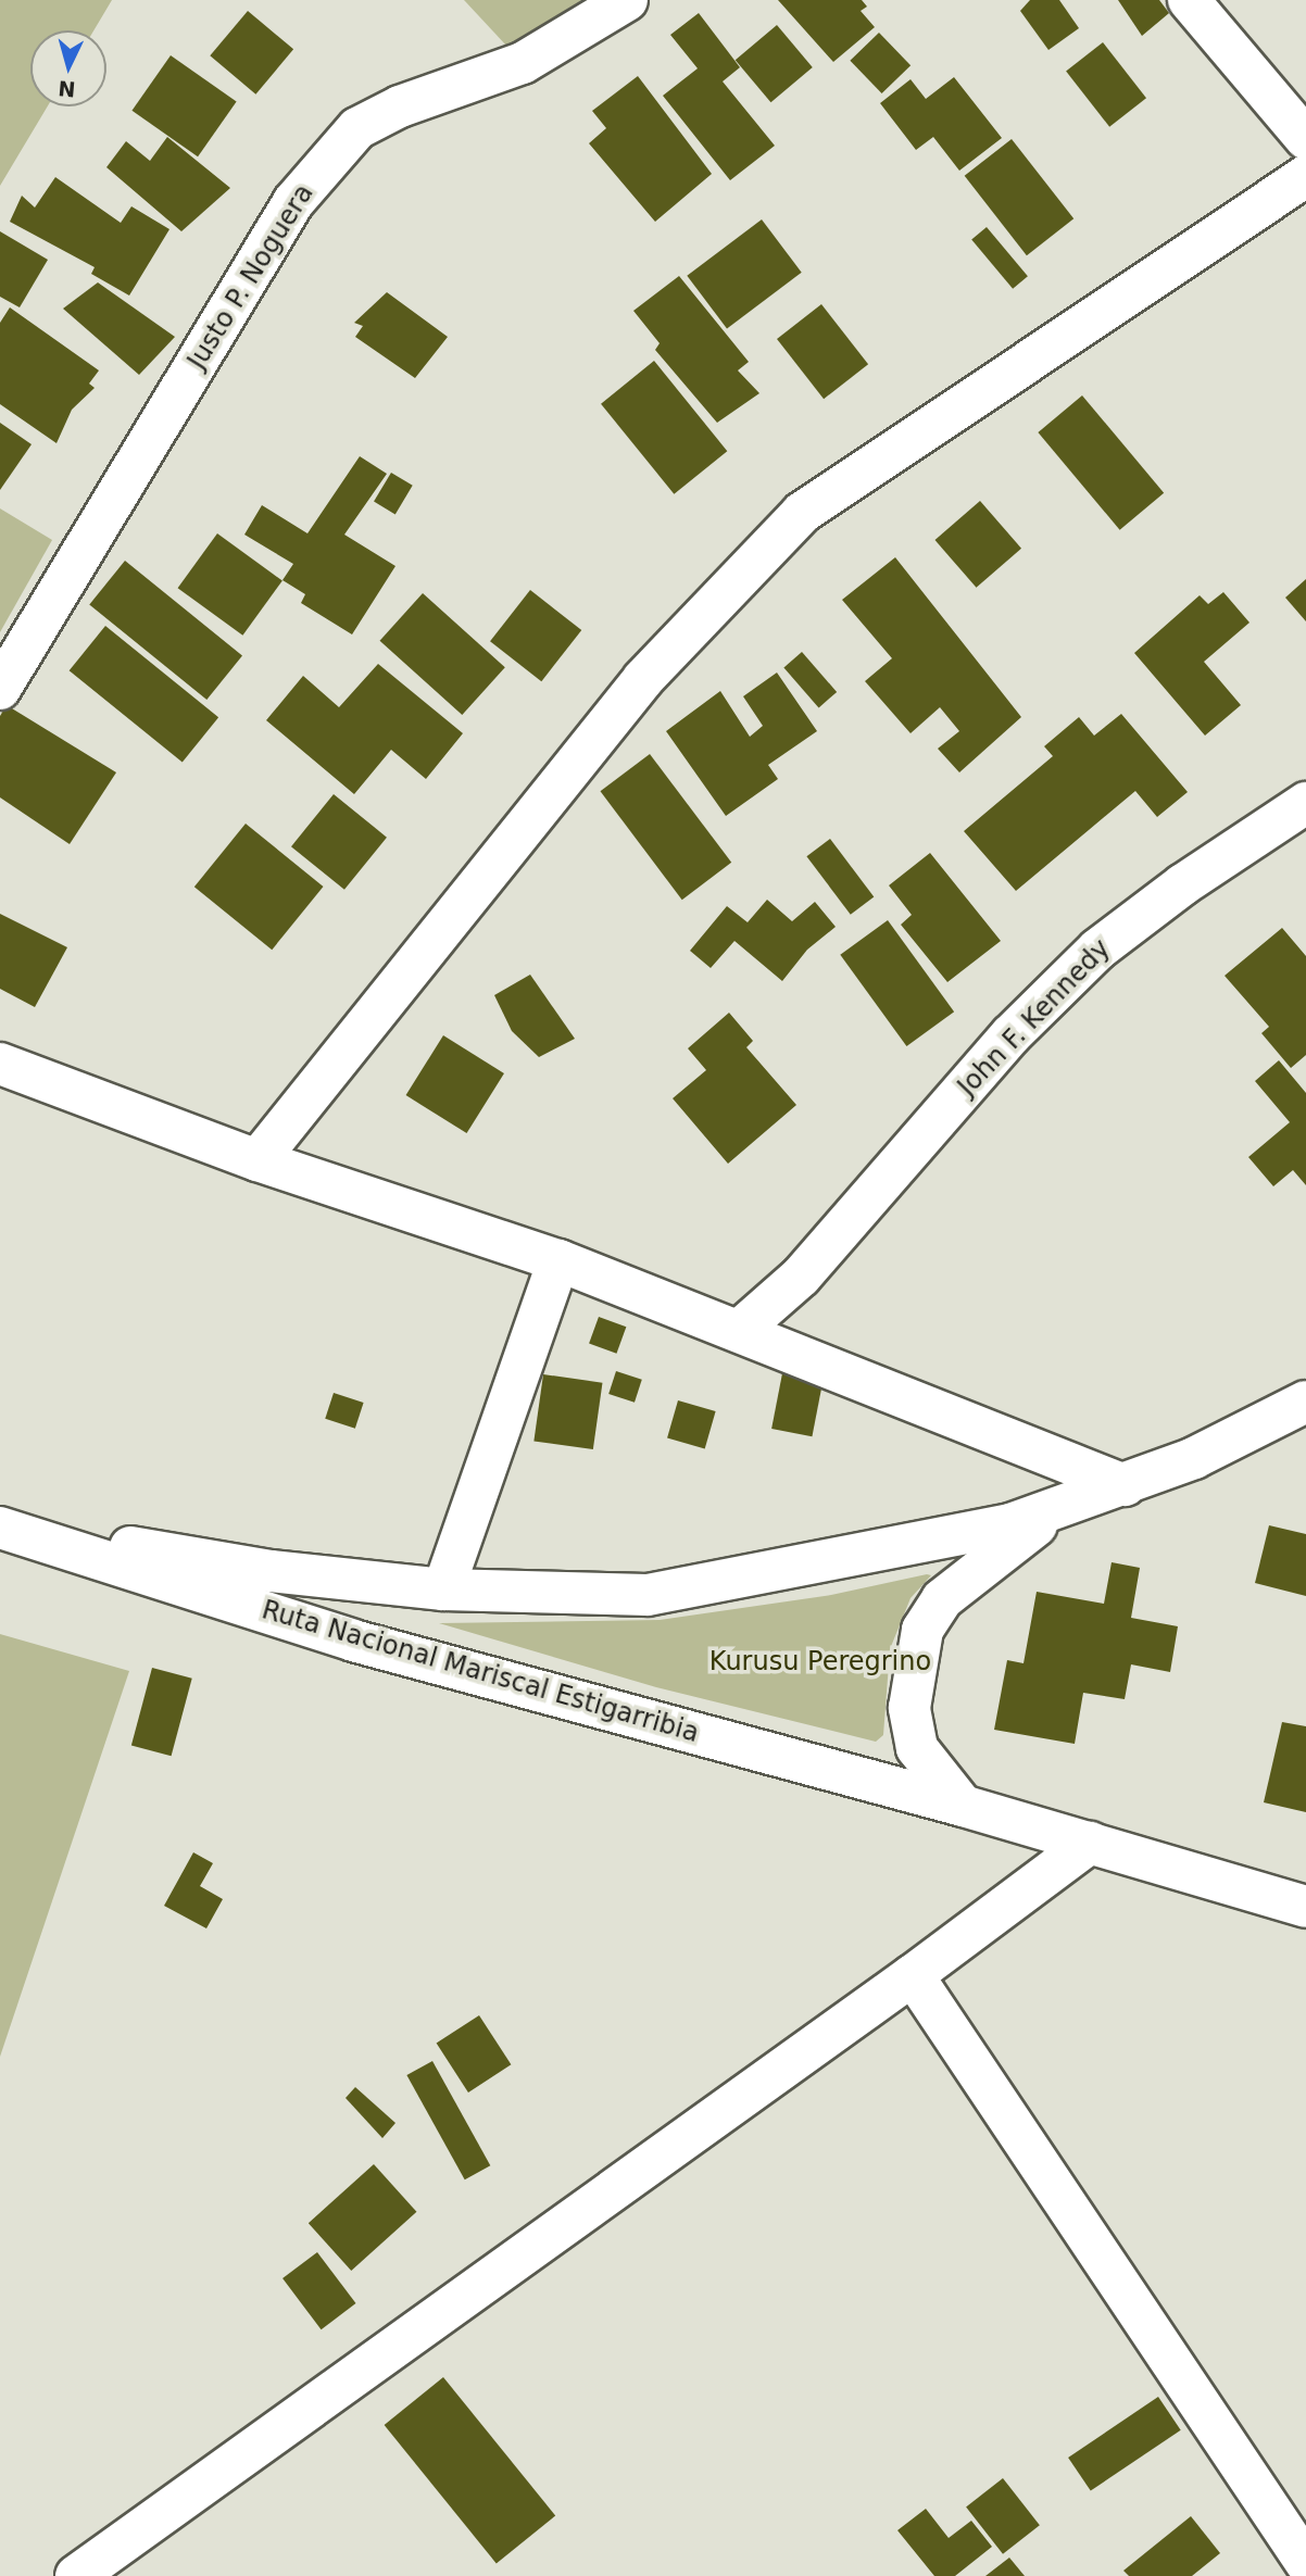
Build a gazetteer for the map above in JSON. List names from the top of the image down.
{
  "streets": {
    "street": ["Justo P. Noguera", "John F. Kennedy", "Ruta Nacional Mariscal Estigarribia"]
  },
  "parks": ["Kurusu Peregrino"],
  "north": "bottom"
}
